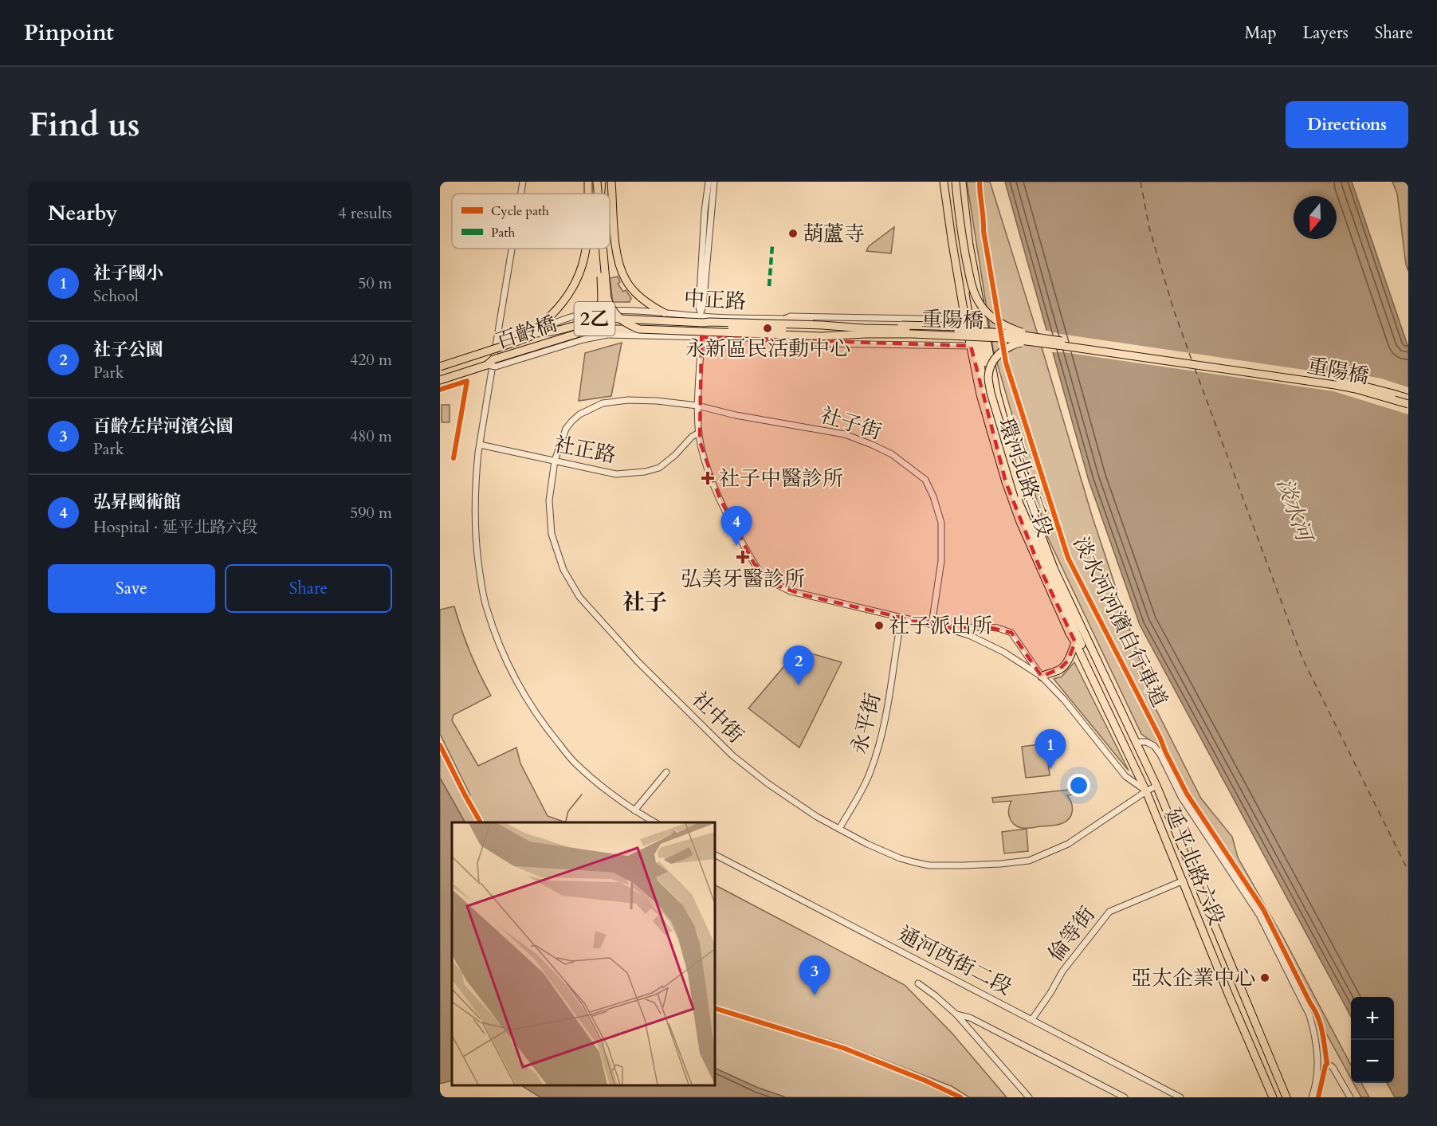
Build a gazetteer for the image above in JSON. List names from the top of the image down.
{
  "streets": {
    "main road": [
      "2乙",
      "重陽橋",
      "百齡橋",
      "環河北路三段",
      "延平北路六段"
    ],
    "street": [
      "中正路",
      "社子街",
      "社正路",
      "社中街",
      "永平街",
      "倫等街",
      "通河西街二段"
    ],
    "cycle path": ["淡水河河濱自行車道"]
  },
  "crossings": [
    ["中正路", "2乙"],
    ["中正路", "重陽橋"],
    ["中正路", "百齡橋"],
    ["中正路", "環河北路三段"],
    ["中正路", "延平北路六段"],
    ["2乙", "重陽橋"],
    ["2乙", "百齡橋"],
    ["重陽橋", "百齡橋"],
    ["重陽橋", "延平北路六段"],
    ["社子街", "社中街"],
    ["社子街", "延平北路六段"],
    ["社正路", "社中街"],
    ["社正路", "延平北路六段"],
    ["環河北路三段", "社中街"],
    ["環河北路三段", "延平北路六段"],
    ["社中街", "永平街"],
    ["社中街", "延平北路六段"],
    ["永平街", "延平北路六段"],
    ["延平北路六段", "倫等街"],
    ["倫等街", "通河西街二段"]
  ],
  "districts": ["社子"],
  "water": ["淡水河"],
  "places": {
    "other": [
      "葫蘆寺",
      "永新區民活動中心",
      "社子派出所",
      "亞太企業中心"
    ],
    "health": ["社子中醫診所", "弘美牙醫診所"]
  },
  "legend": ["Cycle path", "Path"],
  "north": "bottom",
  "page": {
    "header": "Pinpoint",
    "nav": ["Map", "Layers", "Share"],
    "buttons": [
      "Directions",
      ["Save", "Share"]
    ],
    "title": "Find us",
    "heading": ["Nearby", "4 results"],
    "list": [
      {
        "mark": "1",
        "name": "社子國小",
        "note": "School",
        "value": "50 m"
      },
      {
        "mark": "2",
        "name": "社子公園",
        "note": "Park",
        "value": "420 m"
      },
      {
        "mark": "3",
        "name": "百齡左岸河濱公園",
        "note": "Park",
        "value": "480 m"
      },
      {
        "mark": "4",
        "name": "弘昇國術館",
        "note": "Hospital · 延平北路六段",
        "value": "590 m"
      }
    ],
    "pins": [
      "4",
      "2",
      "1",
      "3"
    ],
    "map_buttons": ["+", "−"]
  }
}
